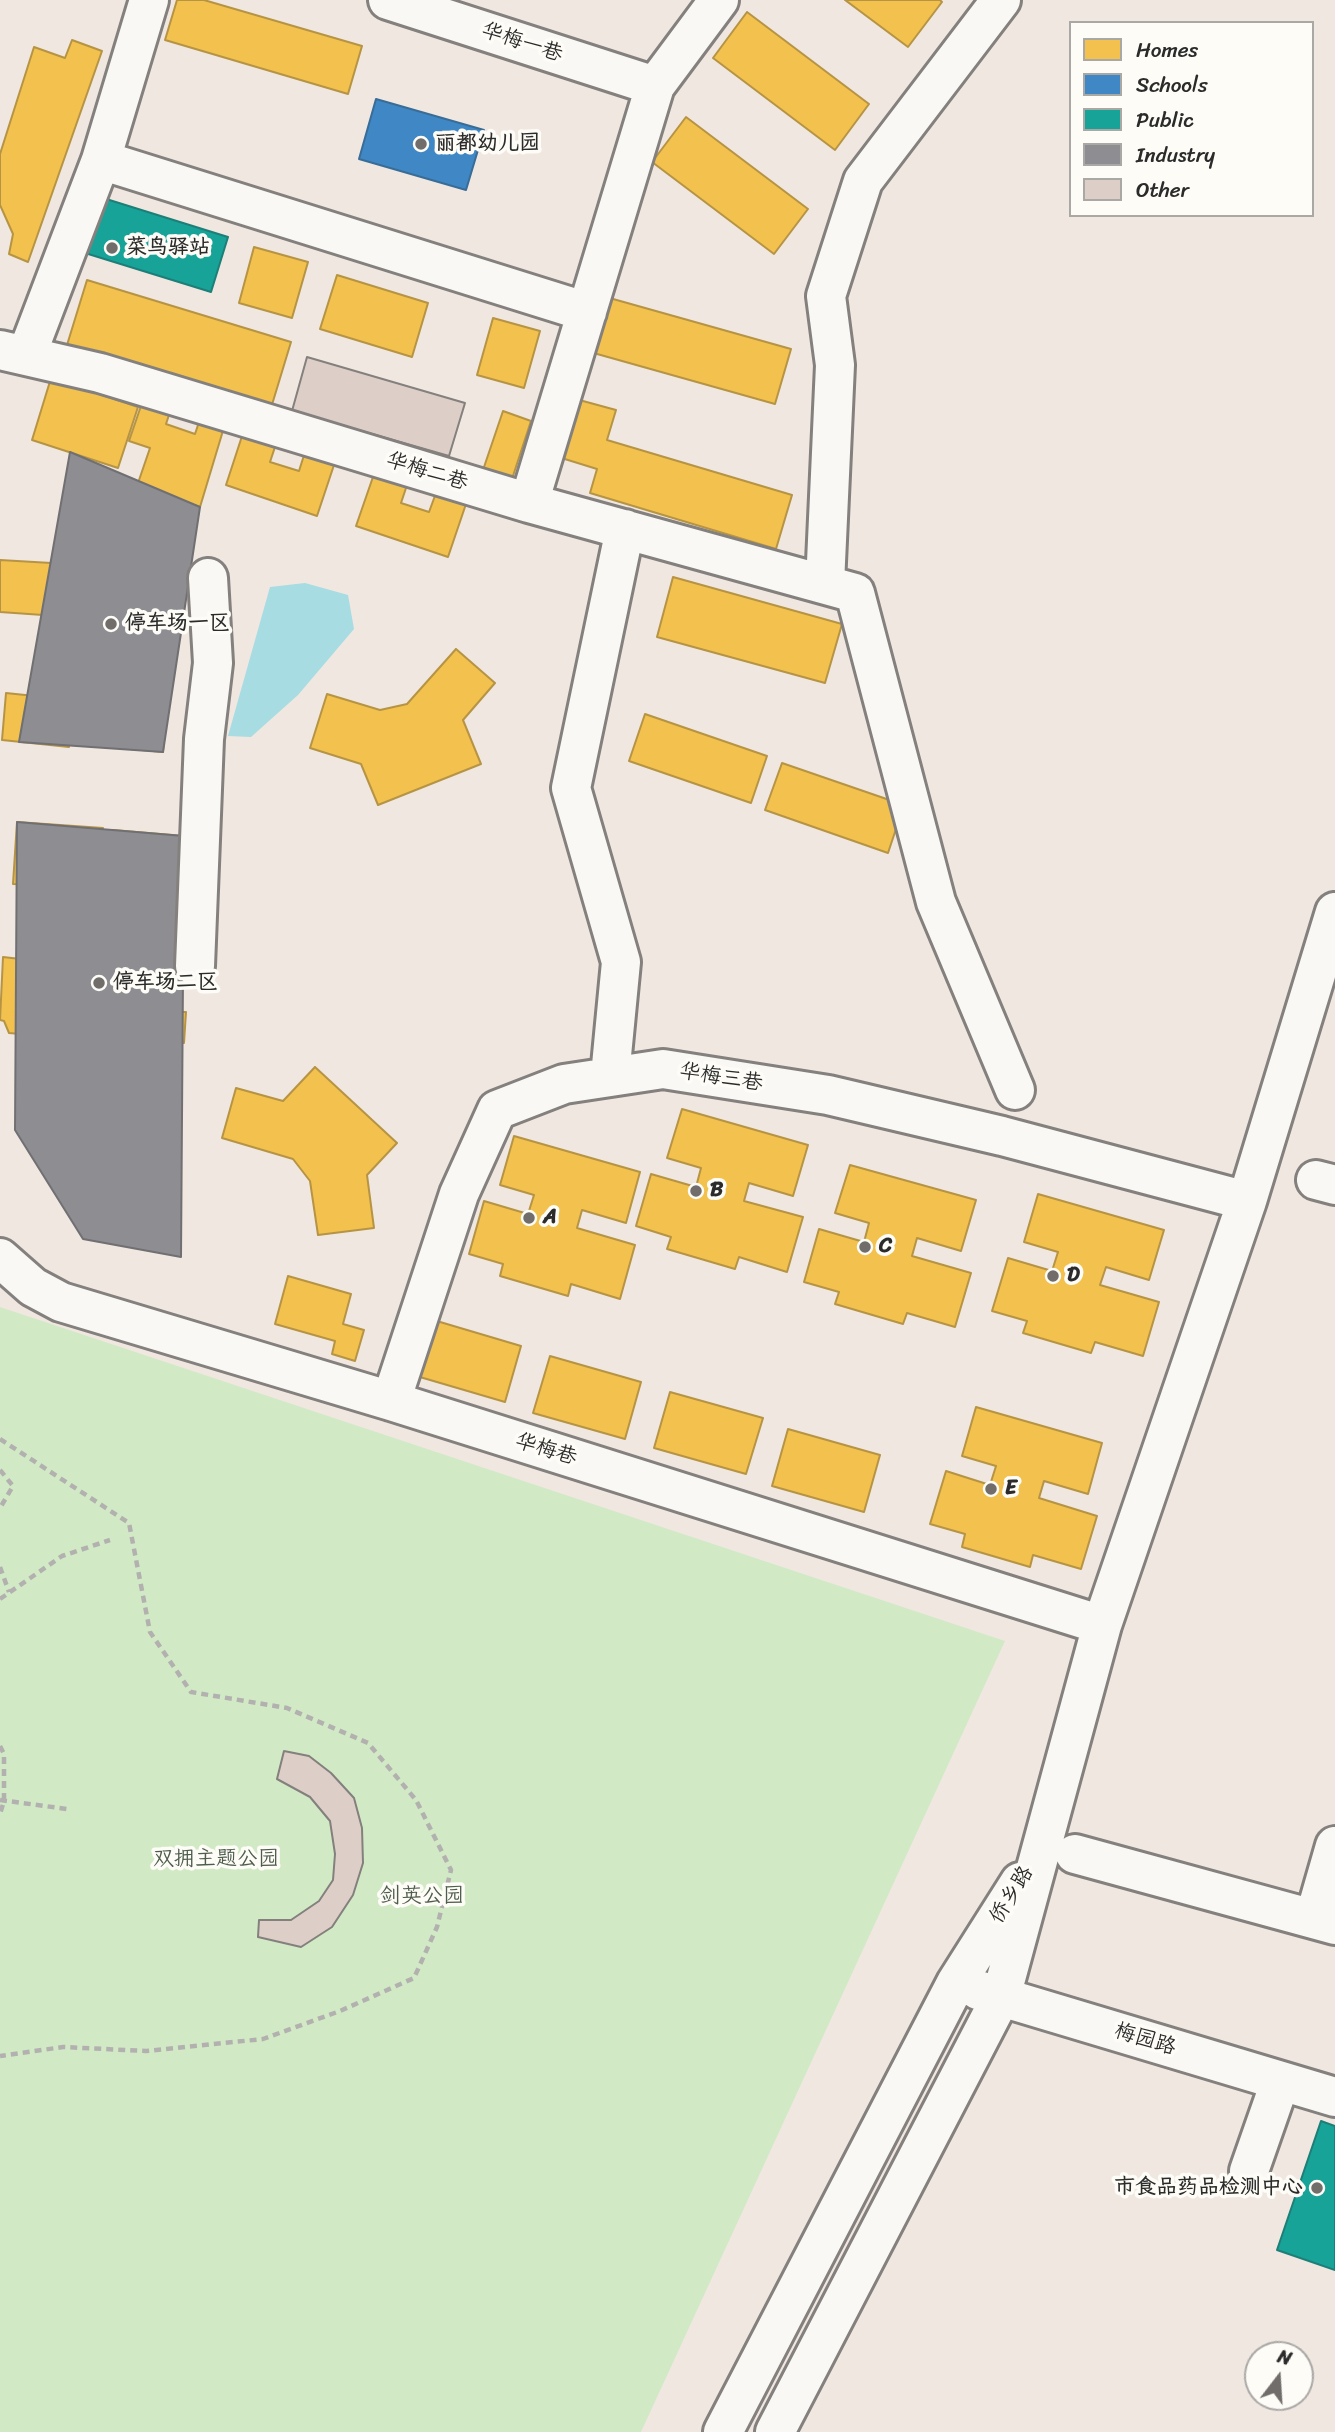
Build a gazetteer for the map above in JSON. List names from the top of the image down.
{
  "streets": {
    "street": [
      "华梅一巷",
      "华梅二巷",
      "华梅三巷",
      "华梅巷",
      "侨乡路",
      "梅园路"
    ]
  },
  "crossings": [
    ["华梅三巷", "华梅巷"],
    ["侨乡路", "梅园路"]
  ],
  "parks": ["双拥主题公园", "剑英公园"],
  "places": [
    "丽都幼儿园",
    "菜鸟驿站",
    "停车场一区",
    "停车场二区",
    "B",
    "A",
    "C",
    "D",
    "E",
    "市食品药品检测中心"
  ],
  "legend": [
    "Homes",
    "Schools",
    "Public",
    "Industry",
    "Other"
  ],
  "north": "top"
}
